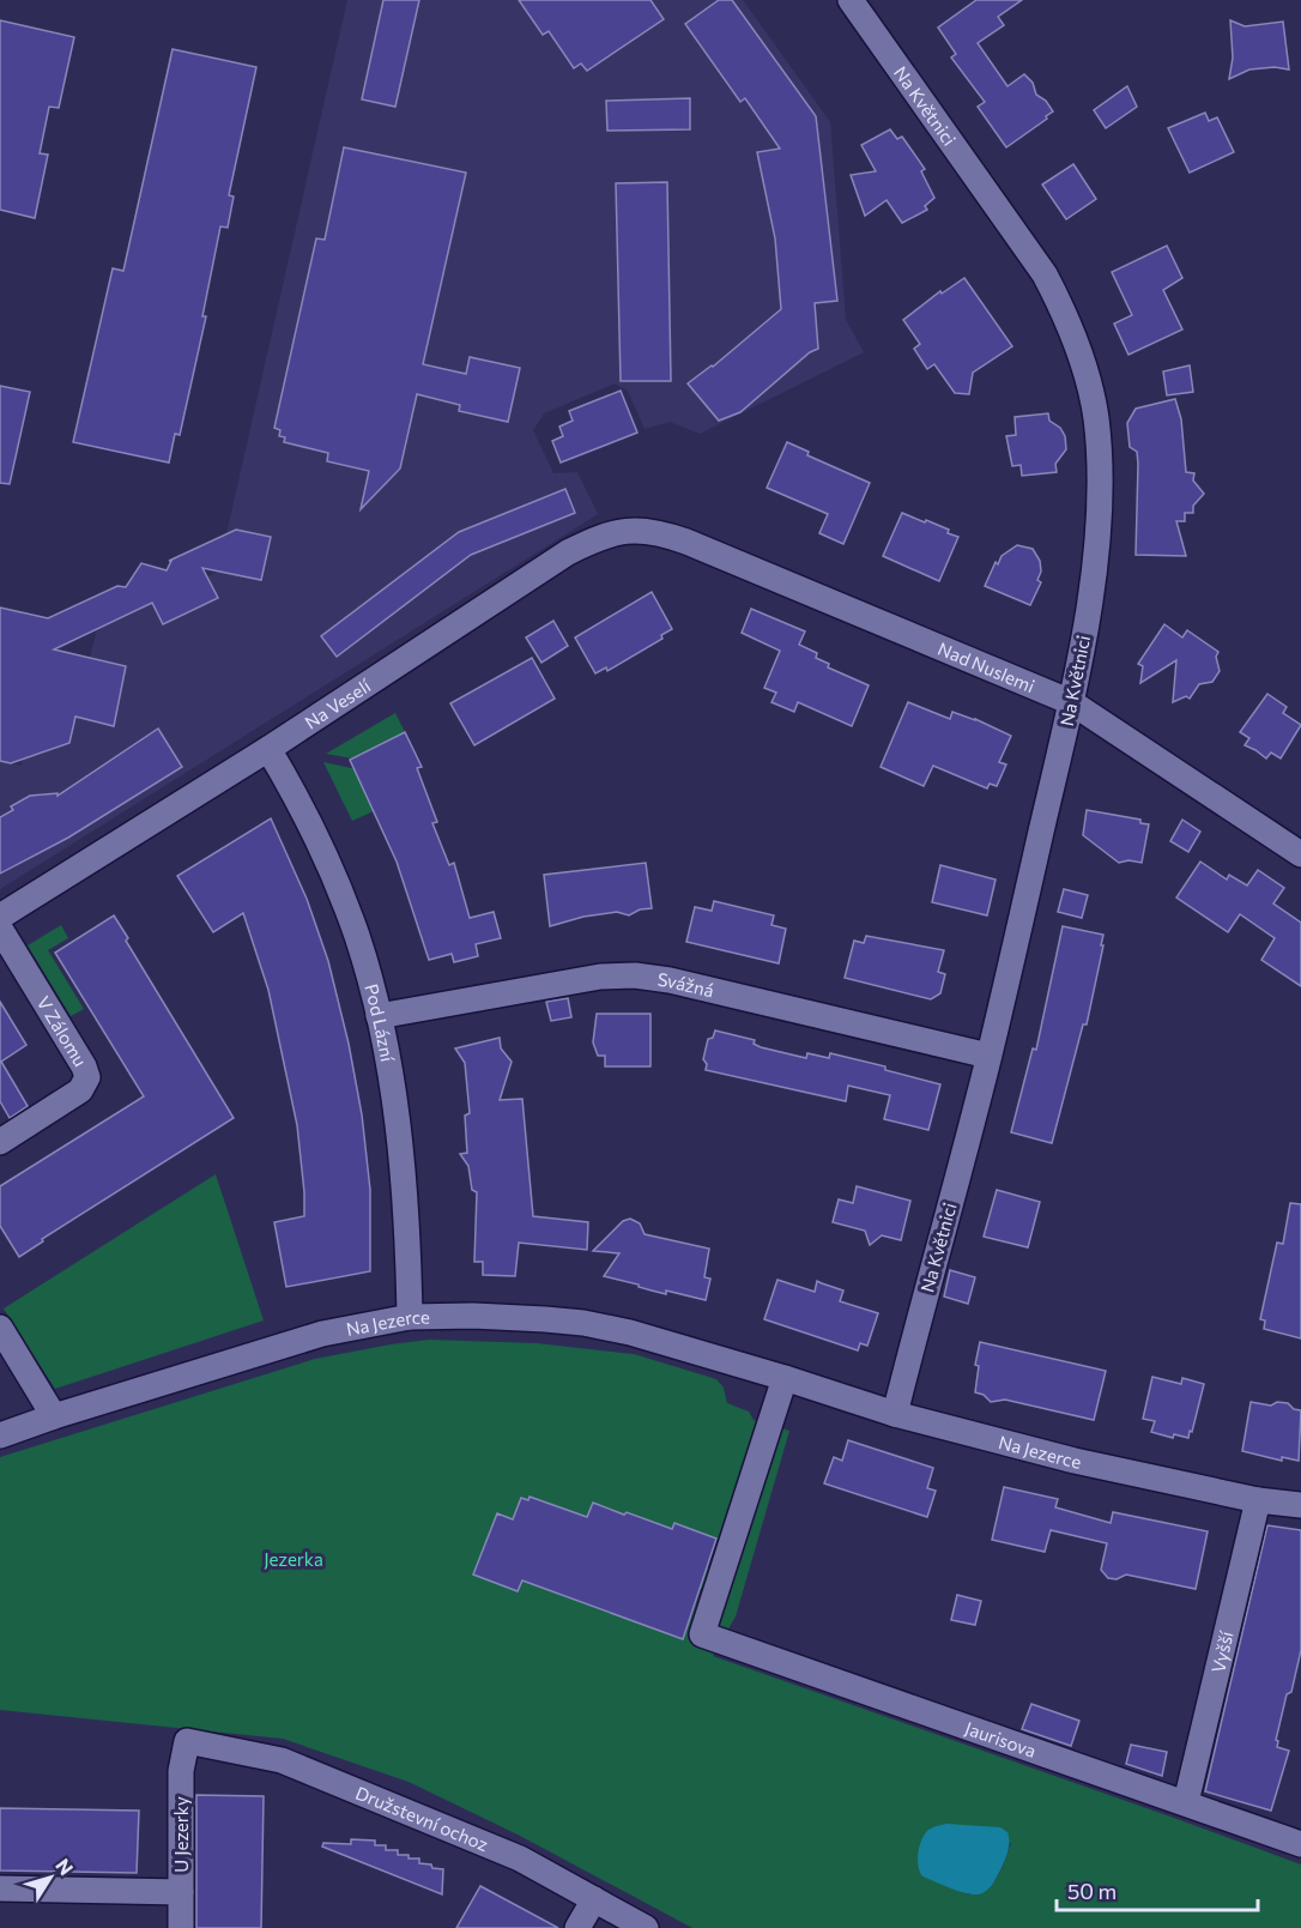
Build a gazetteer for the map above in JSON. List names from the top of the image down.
{
  "streets": {
    "street": [
      "Na Květnici",
      "Nad Nuslemi",
      "Na Veselí",
      "Svážná",
      "Pod Lázní",
      "V Zálomu",
      "Na Jezerce",
      "Vyšší",
      "Jaurisova",
      "Družstevní ochoz",
      "U Jezerky"
    ]
  },
  "crossings": [
    ["Na Květnici", "Nad Nuslemi"],
    ["Na Květnici", "Svážná"],
    ["Na Květnici", "Na Jezerce"],
    ["Nad Nuslemi", "Na Veselí"],
    ["Na Veselí", "Pod Lázní"],
    ["Svážná", "Pod Lázní"],
    ["Pod Lázní", "Na Jezerce"],
    ["Na Jezerce", "Vyšší"],
    ["Na Jezerce", "Jaurisova"],
    ["Vyšší", "Jaurisova"],
    ["Družstevní ochoz", "U Jezerky"]
  ],
  "parks": ["Jezerka"],
  "scale_bar": "50 m",
  "north": "top right"
}
